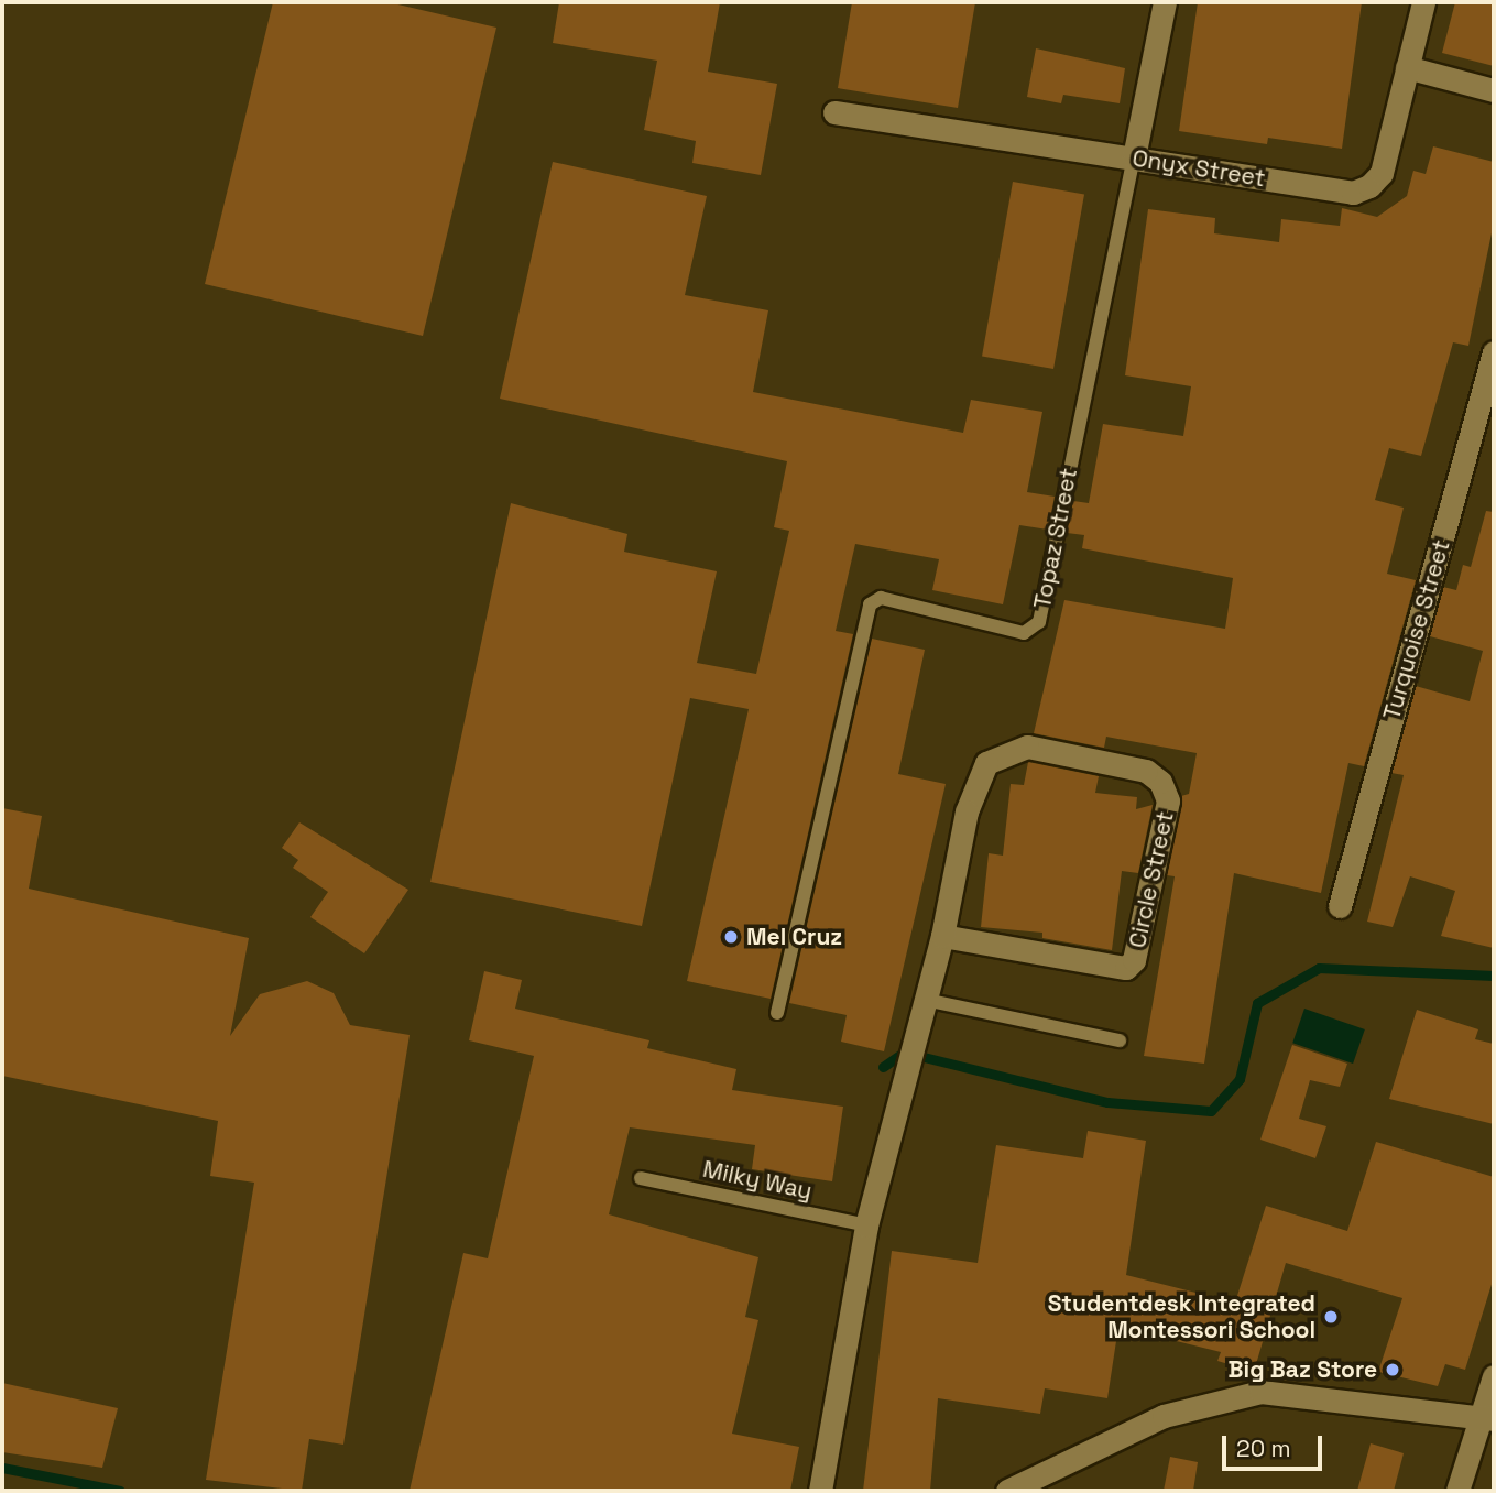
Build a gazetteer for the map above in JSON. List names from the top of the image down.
{
  "streets": {
    "street": [
      "Onyx Street",
      "Topaz Street",
      "Turquoise Street",
      "Circle Street"
    ],
    "lane": ["Milky Way"]
  },
  "crossings": [
    ["Onyx Street", "Topaz Street"],
    ["Circle Street", "Milky Way"]
  ],
  "places": ["Mel Cruz", "Studentdesk Integrated Montessori School", "Big Baz Store"],
  "scale_bar": "20 m"
}
